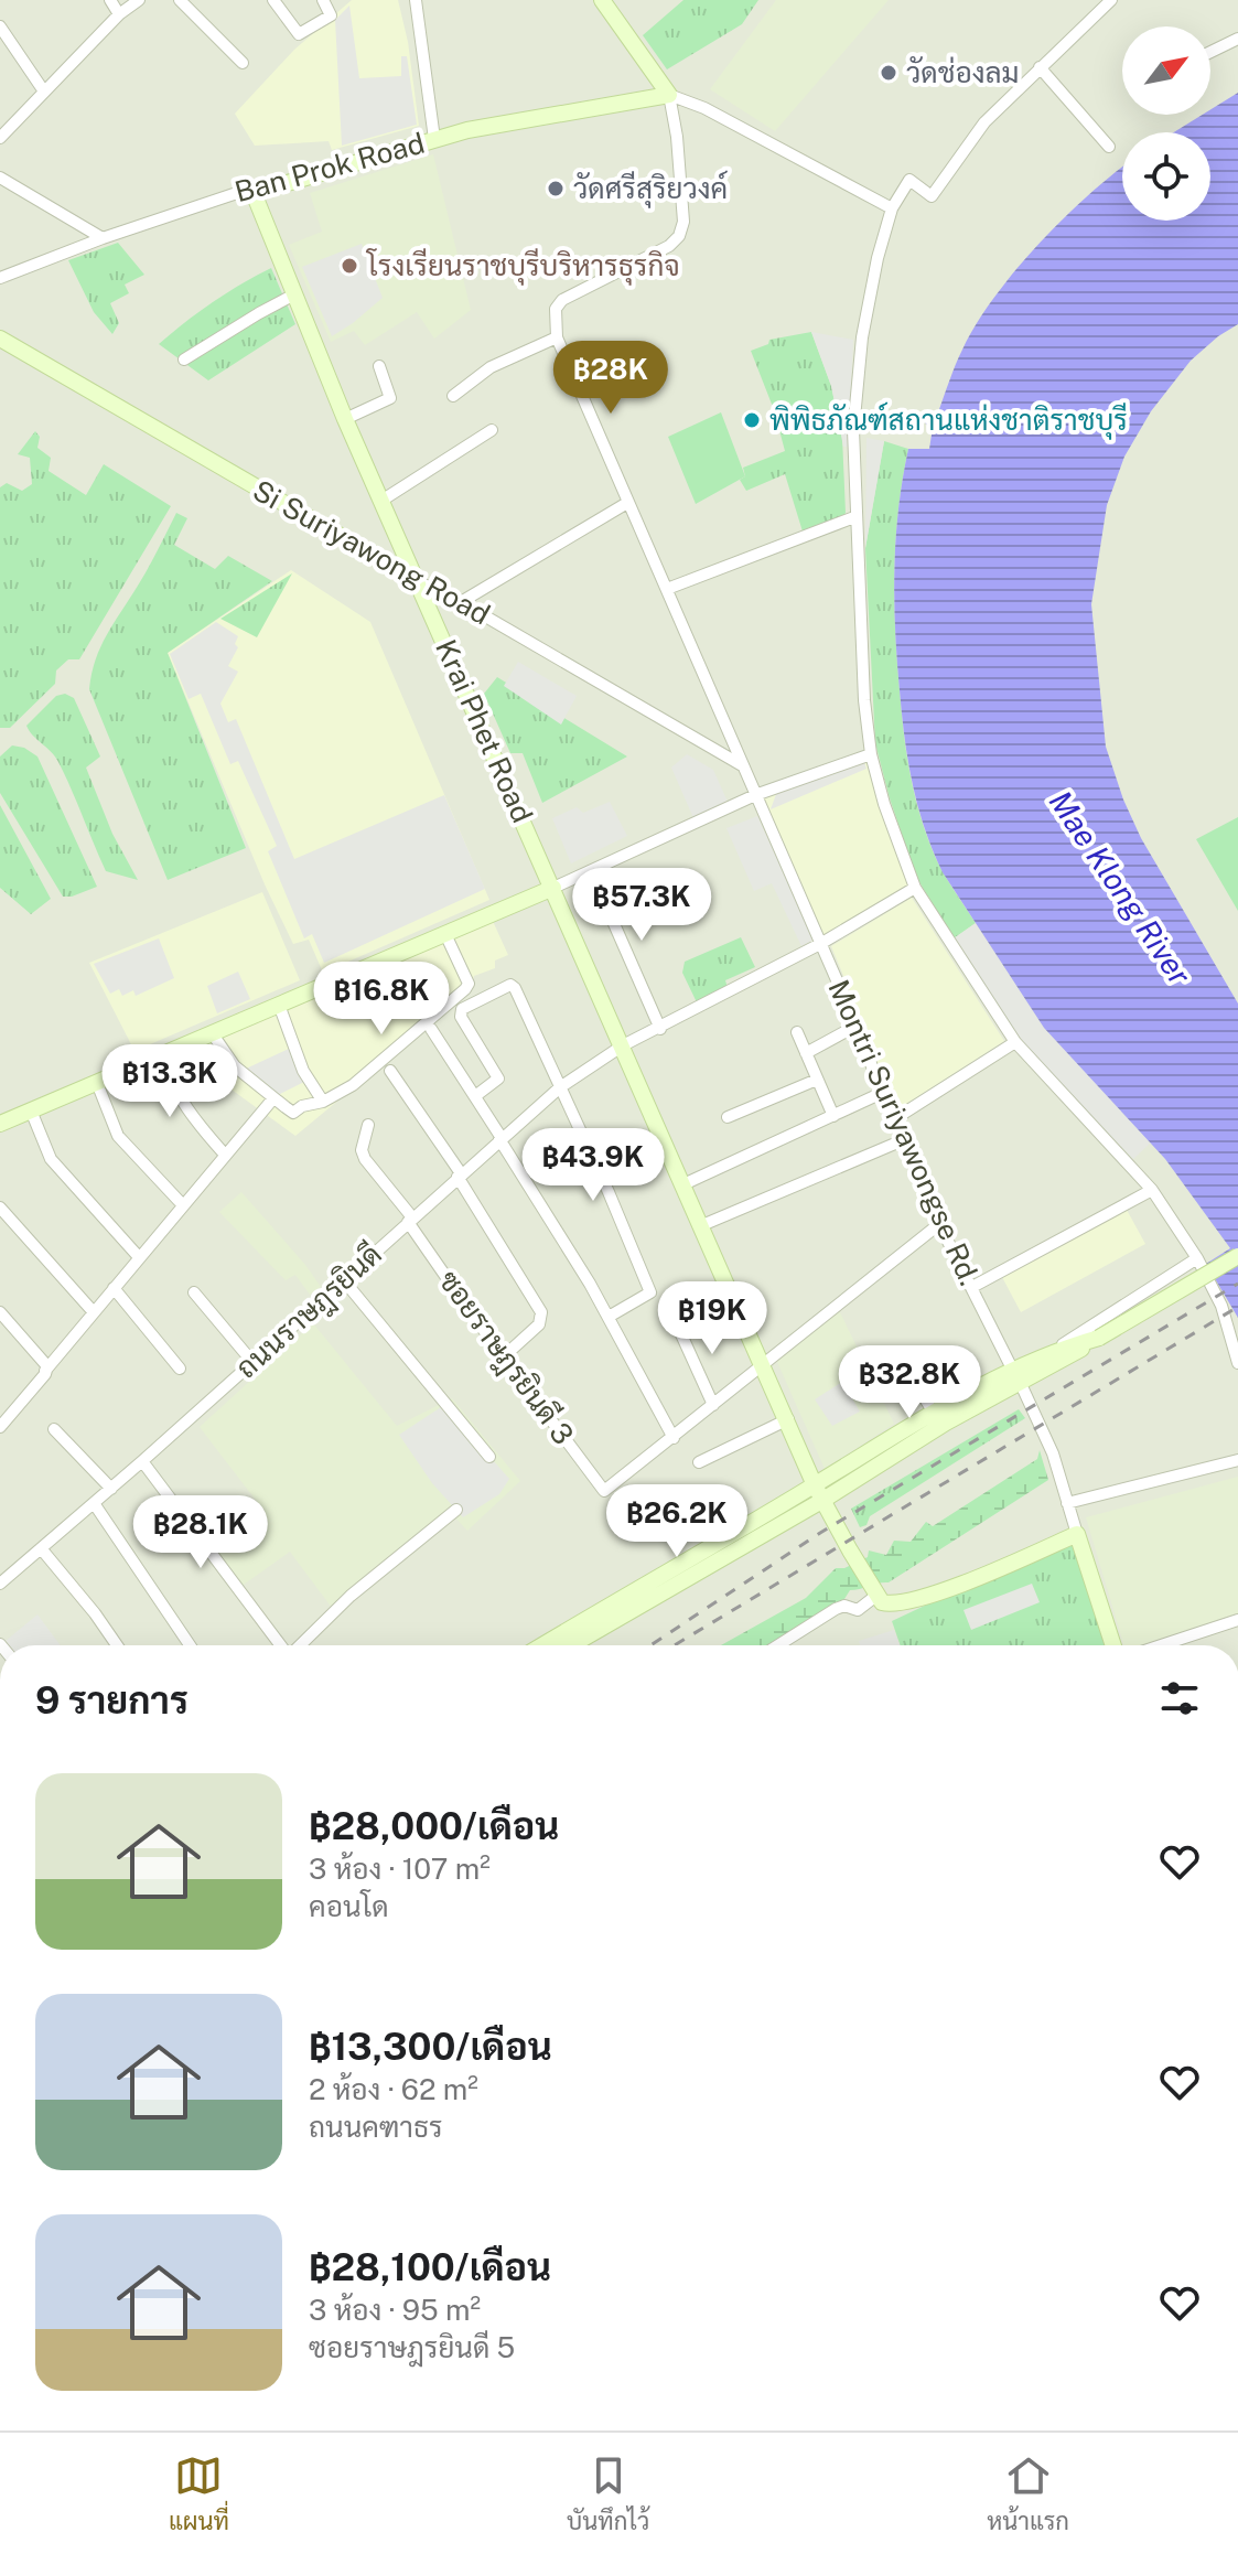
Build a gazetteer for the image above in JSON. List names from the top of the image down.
{
  "streets": {
    "main road": ["Ban Prok Road", "Si Suriyawong Road", "Krai Phet Road"],
    "street": ["Montri Suriyawongse Rd.", "ถนนราษฎรยินดี", "ซอยราษฎรยินดี 3"]
  },
  "crossings": [
    ["Ban Prok Road", "Krai Phet Road"],
    ["Si Suriyawong Road", "Krai Phet Road"],
    ["Si Suriyawong Road", "Montri Suriyawongse Rd."],
    ["Krai Phet Road", "ถนนราษฎรยินดี"],
    ["Montri Suriyawongse Rd.", "ถนนราษฎรยินดี"],
    ["ถนนราษฎรยินดี", "ซอยราษฎรยินดี 3"]
  ],
  "water": ["Mae Klong River"],
  "places": [
    "วัดช่องลม",
    "วัดศรีสุริยวงค์",
    "โรงเรียนราชบุรีบริหารธุรกิจ",
    "พิพิธภัณฑ์สถานแห่งชาติราชบุรี"
  ],
  "north": "top right",
  "page": {
    "price": [
      "฿28K",
      "฿57.3K",
      "฿16.8K",
      "฿13.3K",
      "฿43.9K",
      "฿19K",
      "฿32.8K",
      "฿26.2K",
      "฿28.1K"
    ],
    "heading": "9 รายการ",
    "list": [
      {
        "name": "฿28,000/เดือน",
        "note": "3 ห้อง · 107 m² · คอนโด"
      },
      {
        "name": "฿13,300/เดือน",
        "note": "2 ห้อง · 62 m² · ถนนคฑาธร"
      },
      {
        "name": "฿28,100/เดือน",
        "note": "3 ห้อง · 95 m² · ซอยราษฎรยินดี 5"
      }
    ],
    "tabs": ["แผนที่", "บันทึกไว้", "หน้าแรก"]
  }
}
